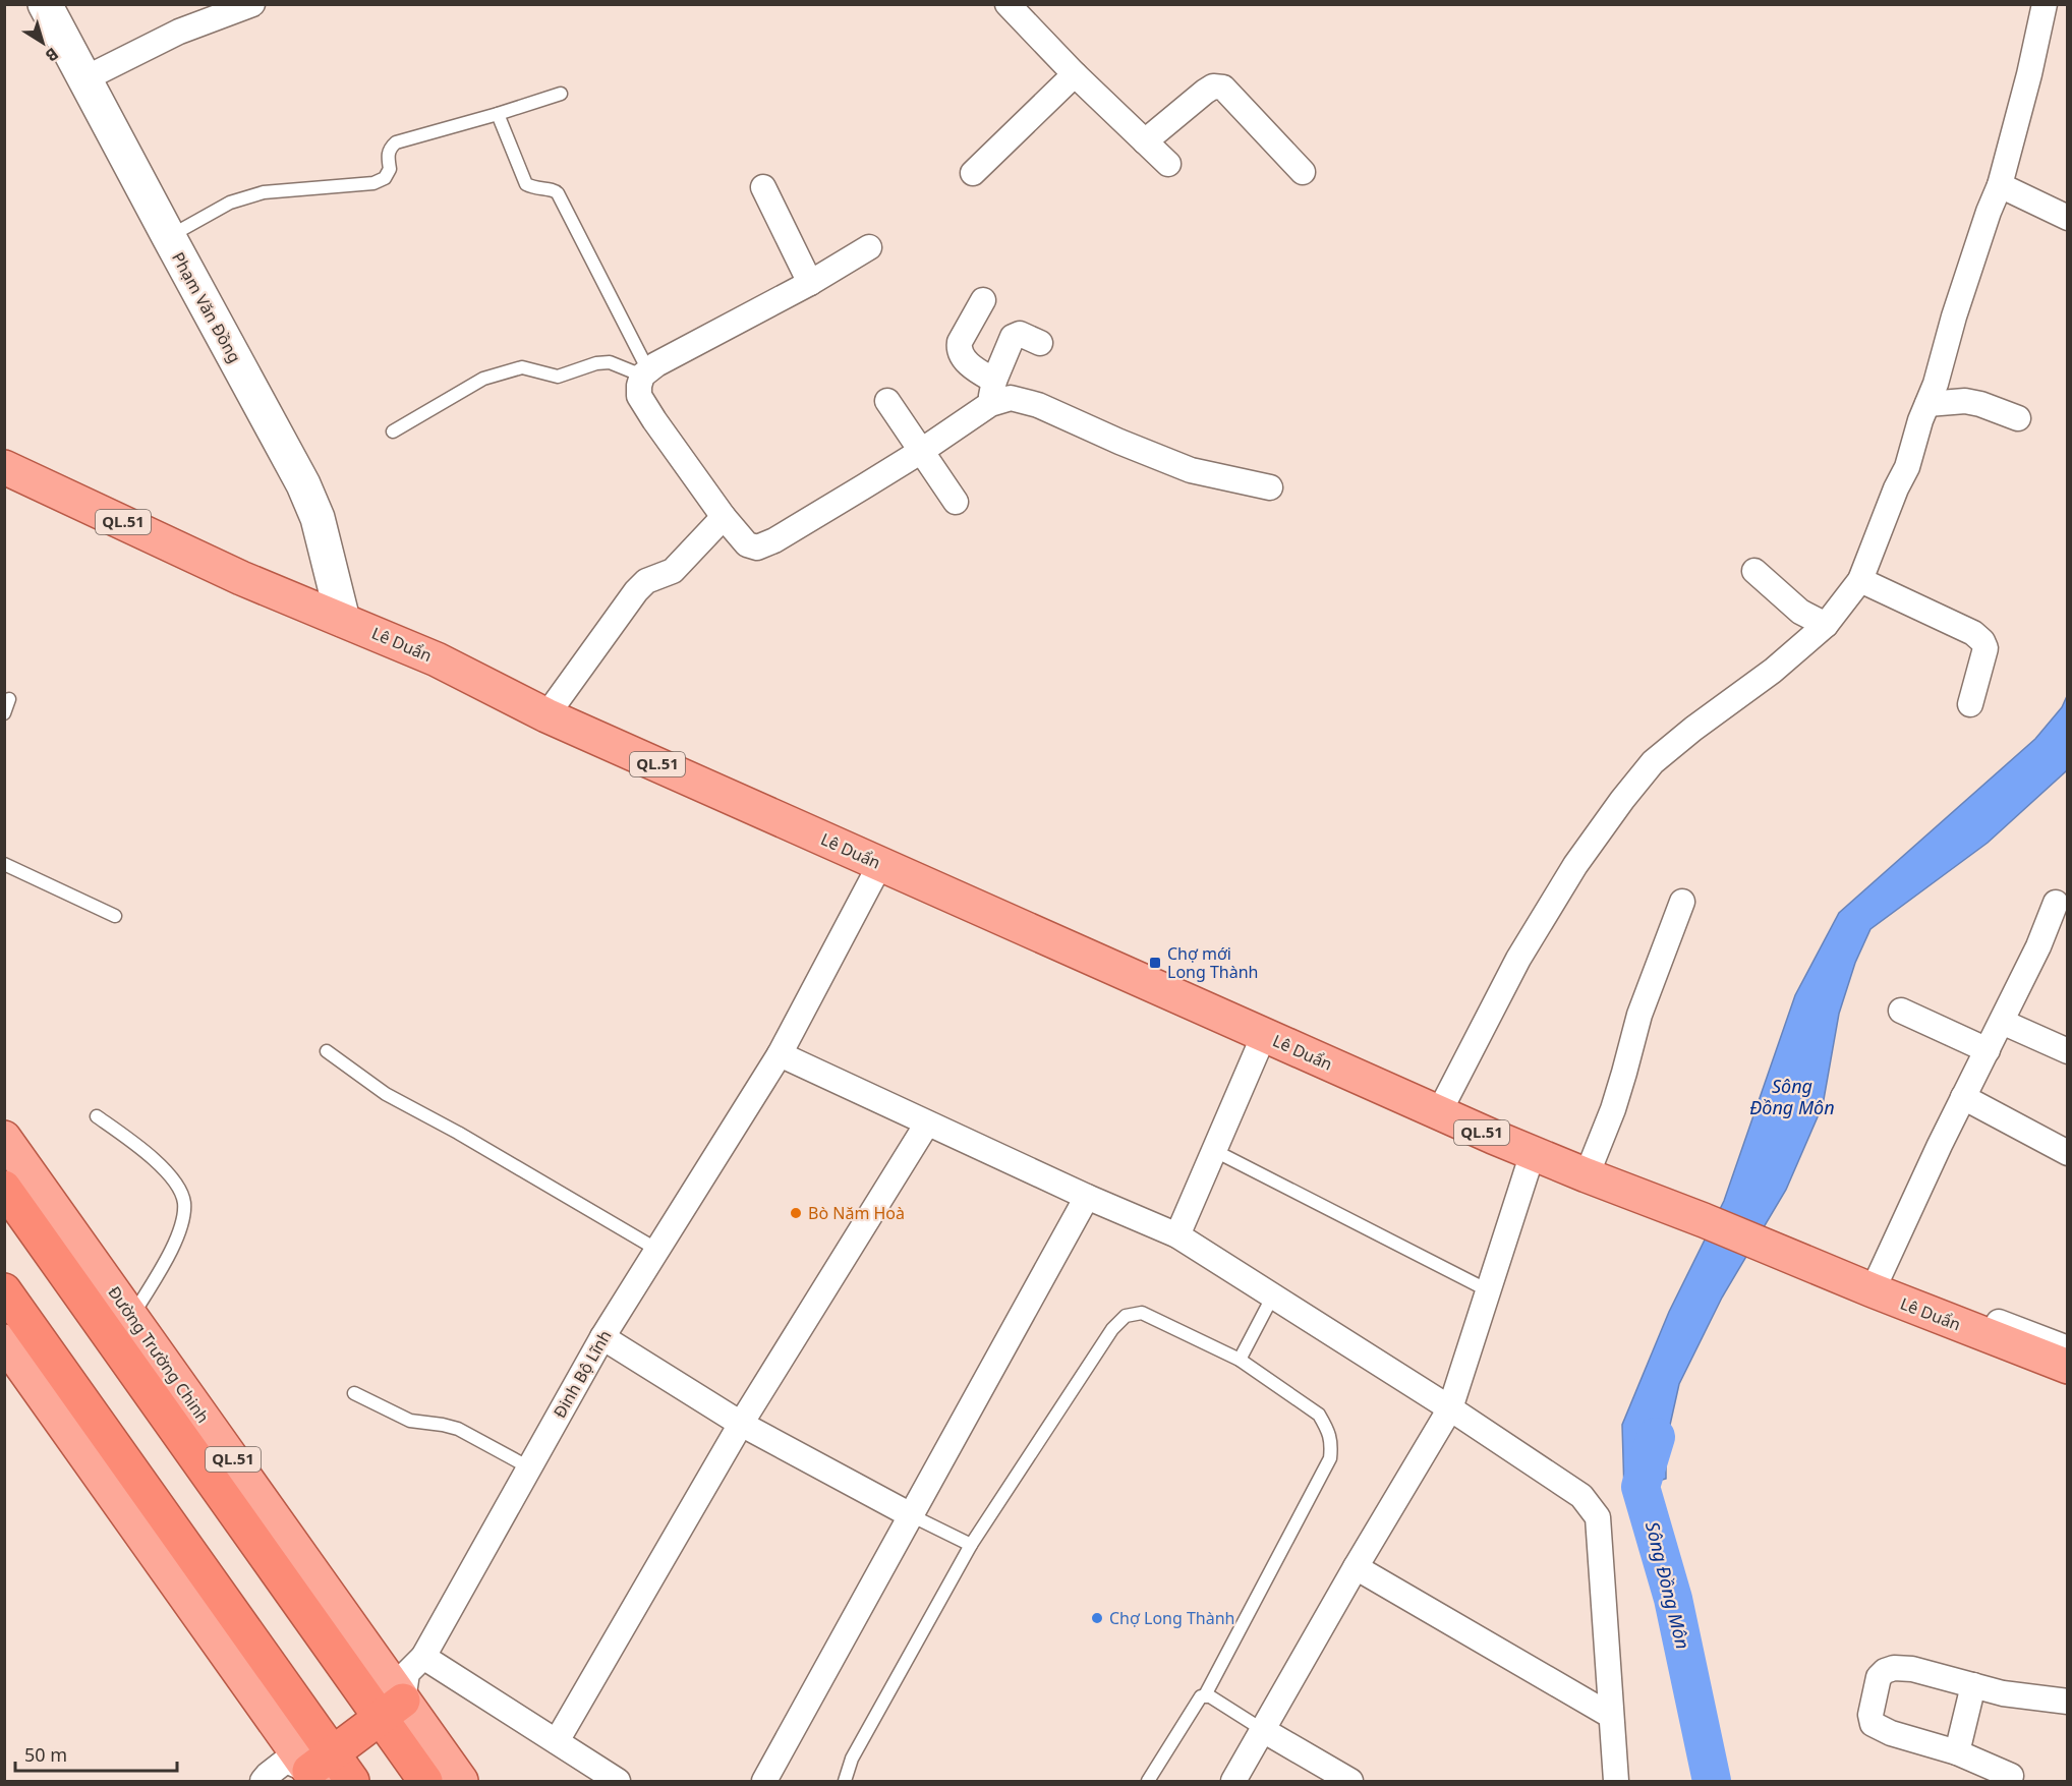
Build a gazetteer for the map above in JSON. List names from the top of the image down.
{
  "streets": {
    "highway": ["QL.51", "Đường Trường Chinh"],
    "main road": ["Phạm Văn Đồng", "Lê Duẩn"],
    "street": ["Đinh Bộ Lĩnh"]
  },
  "crossings": [
    ["Phạm Văn Đồng", "Lê Duẩn"],
    ["Lê Duẩn", "Đinh Bộ Lĩnh"],
    ["Đường Trường Chinh", "Đinh Bộ Lĩnh"]
  ],
  "water": ["Sông Đồng Môn"],
  "places": {
    "transit": ["Chợ mới Long Thành"],
    "other": ["Bò Năm Hoà", "Chợ Long Thành"]
  },
  "scale_bar": "50 m",
  "north": "bottom right"
}
